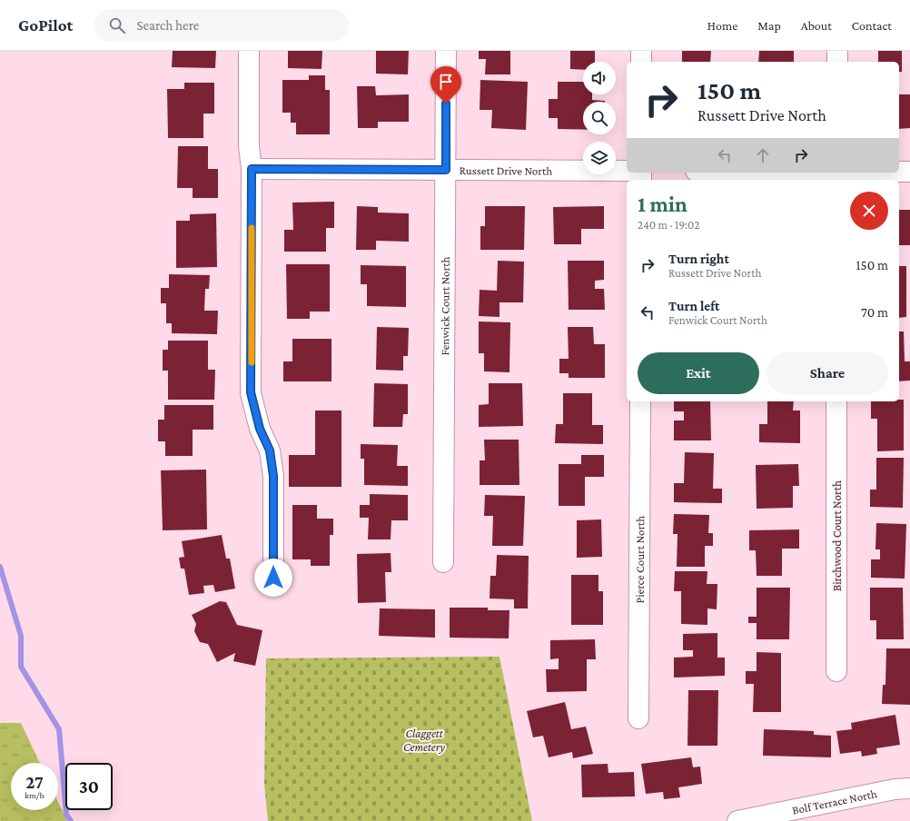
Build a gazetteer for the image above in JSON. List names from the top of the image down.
{
  "streets": {
    "street": [
      "Russett Drive North",
      "Fenwick Court North",
      "Birchwood Court North",
      "Pierce Court North",
      "Bolf Terrace North"
    ]
  },
  "crossings": [
    ["Russett Drive North", "Fenwick Court North"]
  ],
  "parks": ["Claggett Cemetery"],
  "page": {
    "header": "GoPilot",
    "search": "Search here",
    "nav": [
      "Home",
      "Map",
      "About",
      "Contact"
    ],
    "turn": ["150 m", "Russett Drive North"],
    "heading": ["1 min", "240 m · 19:02"],
    "list": [
      {
        "name": "Turn right",
        "note": "Russett Drive North",
        "value": "150 m"
      },
      {
        "name": "Turn left",
        "note": "Fenwick Court North",
        "value": "70 m"
      }
    ],
    "buttons": ["Exit", "Share"],
    "speed": "27 km/h",
    "limit": "30"
  }
}
